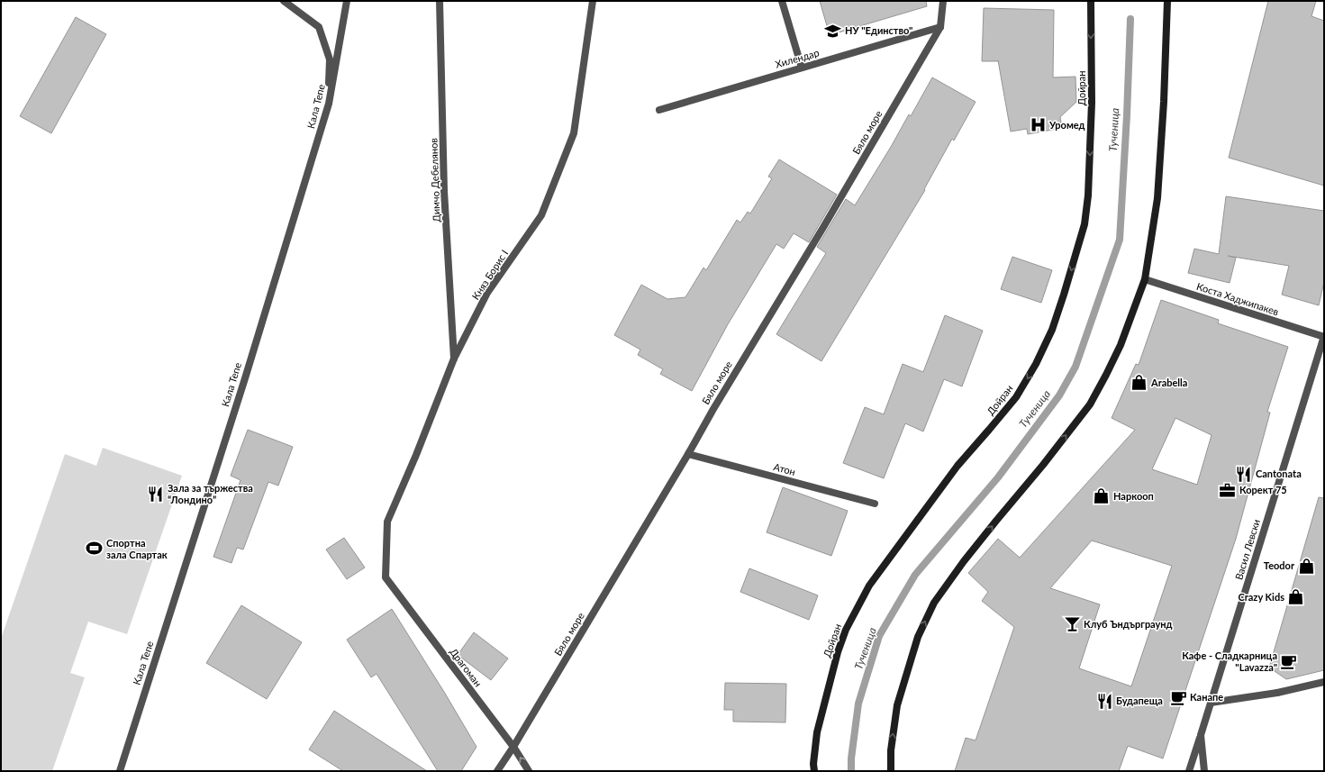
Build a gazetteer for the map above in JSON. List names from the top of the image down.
{
  "streets": {
    "main road": ["Дойран"],
    "street": [
      "Хилендар",
      "Кала Тепе",
      "Бяло море",
      "Димчо Дебелянов",
      "Княз Борис I",
      "Коста Хаджипакев",
      "Атон",
      "Васил Левски",
      "Драгоман"
    ]
  },
  "crossings": [
    ["Хилендар", "Бяло море"],
    ["Бяло море", "Атон"],
    ["Бяло море", "Драгоман"],
    ["Димчо Дебелянов", "Княз Борис I"],
    ["Княз Борис I", "Драгоман"],
    ["Коста Хаджипакев", "Васил Левски"]
  ],
  "one_way": ["Дойран"],
  "water": ["Тученица"],
  "places": {
    "school or university": ["НУ \"Единство\""],
    "hospital": ["Уромед"],
    "shop": [
      "Arabella",
      "Наркооп",
      "Teodor",
      "Crazy Kids"
    ],
    "restaurant": ["Cantonata", "Зала за тържества “Лондино”", "Будапеща"],
    "office": ["Корект 75"],
    "sports": ["Спортна зала Спартак"],
    "bar": ["Клуб Ъндърграунд"],
    "cafe": ["Кафе - Сладкарница \"Lavazza\"", "Канапе"]
  }
}
